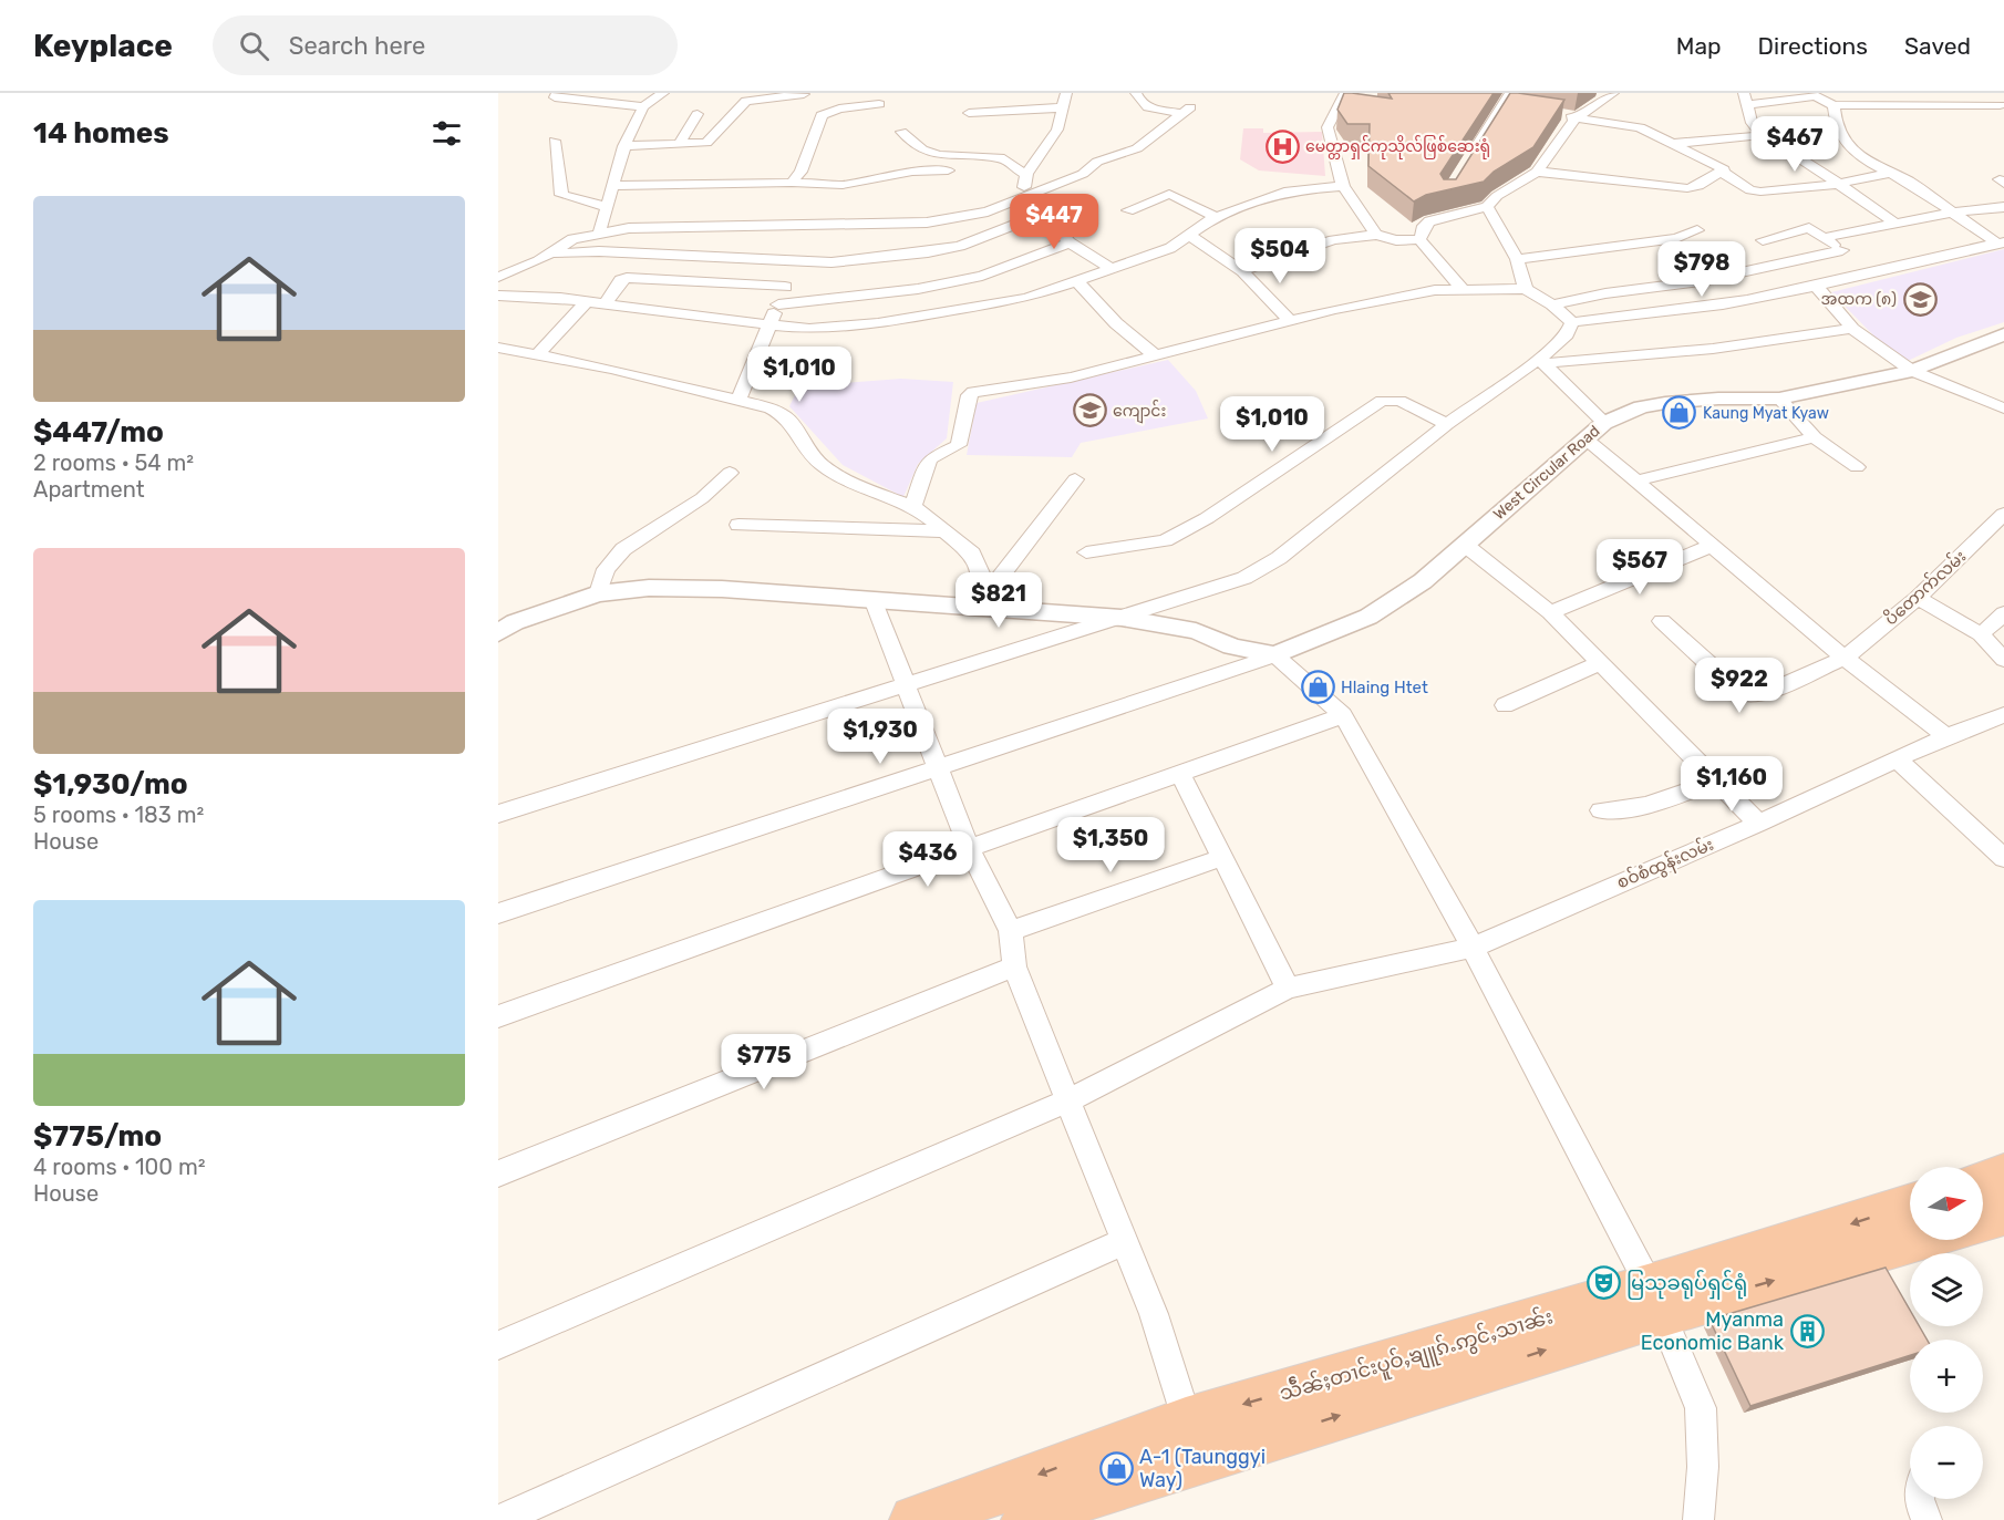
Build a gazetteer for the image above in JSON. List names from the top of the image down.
{
  "streets": {
    "highway": ["သဵႅၼ်ႈတၢင်းပူဝ်ႇၶျူၵ်ႉဢွင်ႇသၢၼ်း"],
    "street": ["West Circular Road", "ပိတောက်လမ်း", "စဝ်စံထွန်းလမ်း"]
  },
  "places": {
    "hospital": ["မေတ္တာရှင်ကုသိုလ်ဖြစ်ဆေးရုံ"],
    "school or university": ["အထက (၈)", "ကျောင်း"],
    "shop": ["Kaung Myat Kyaw", "Hlaing Htet", "A-1 (Taunggyi Way)"],
    "theatre": ["မြသုခရုပ်ရှင်ရုံ"],
    "building": ["Myanma Economic Bank"]
  },
  "north": "right",
  "page": {
    "header": "Keyplace",
    "search": "Search here",
    "nav": ["Map", "Directions", "Saved"],
    "heading": "14 homes",
    "price": [
      "$467",
      "$447",
      "$504",
      "$798",
      "$1,010",
      "$1,010",
      "$567",
      "$821",
      "$922",
      "$1,930",
      "$1,160",
      "$1,350",
      "$436",
      "$775"
    ],
    "list": [
      {
        "name": "$447/mo",
        "note": "2 rooms · 54 m² · Apartment"
      },
      {
        "name": "$1,930/mo",
        "note": "5 rooms · 183 m² · House"
      },
      {
        "name": "$775/mo",
        "note": "4 rooms · 100 m² · House"
      }
    ],
    "map_buttons": ["+", "−"]
  }
}
